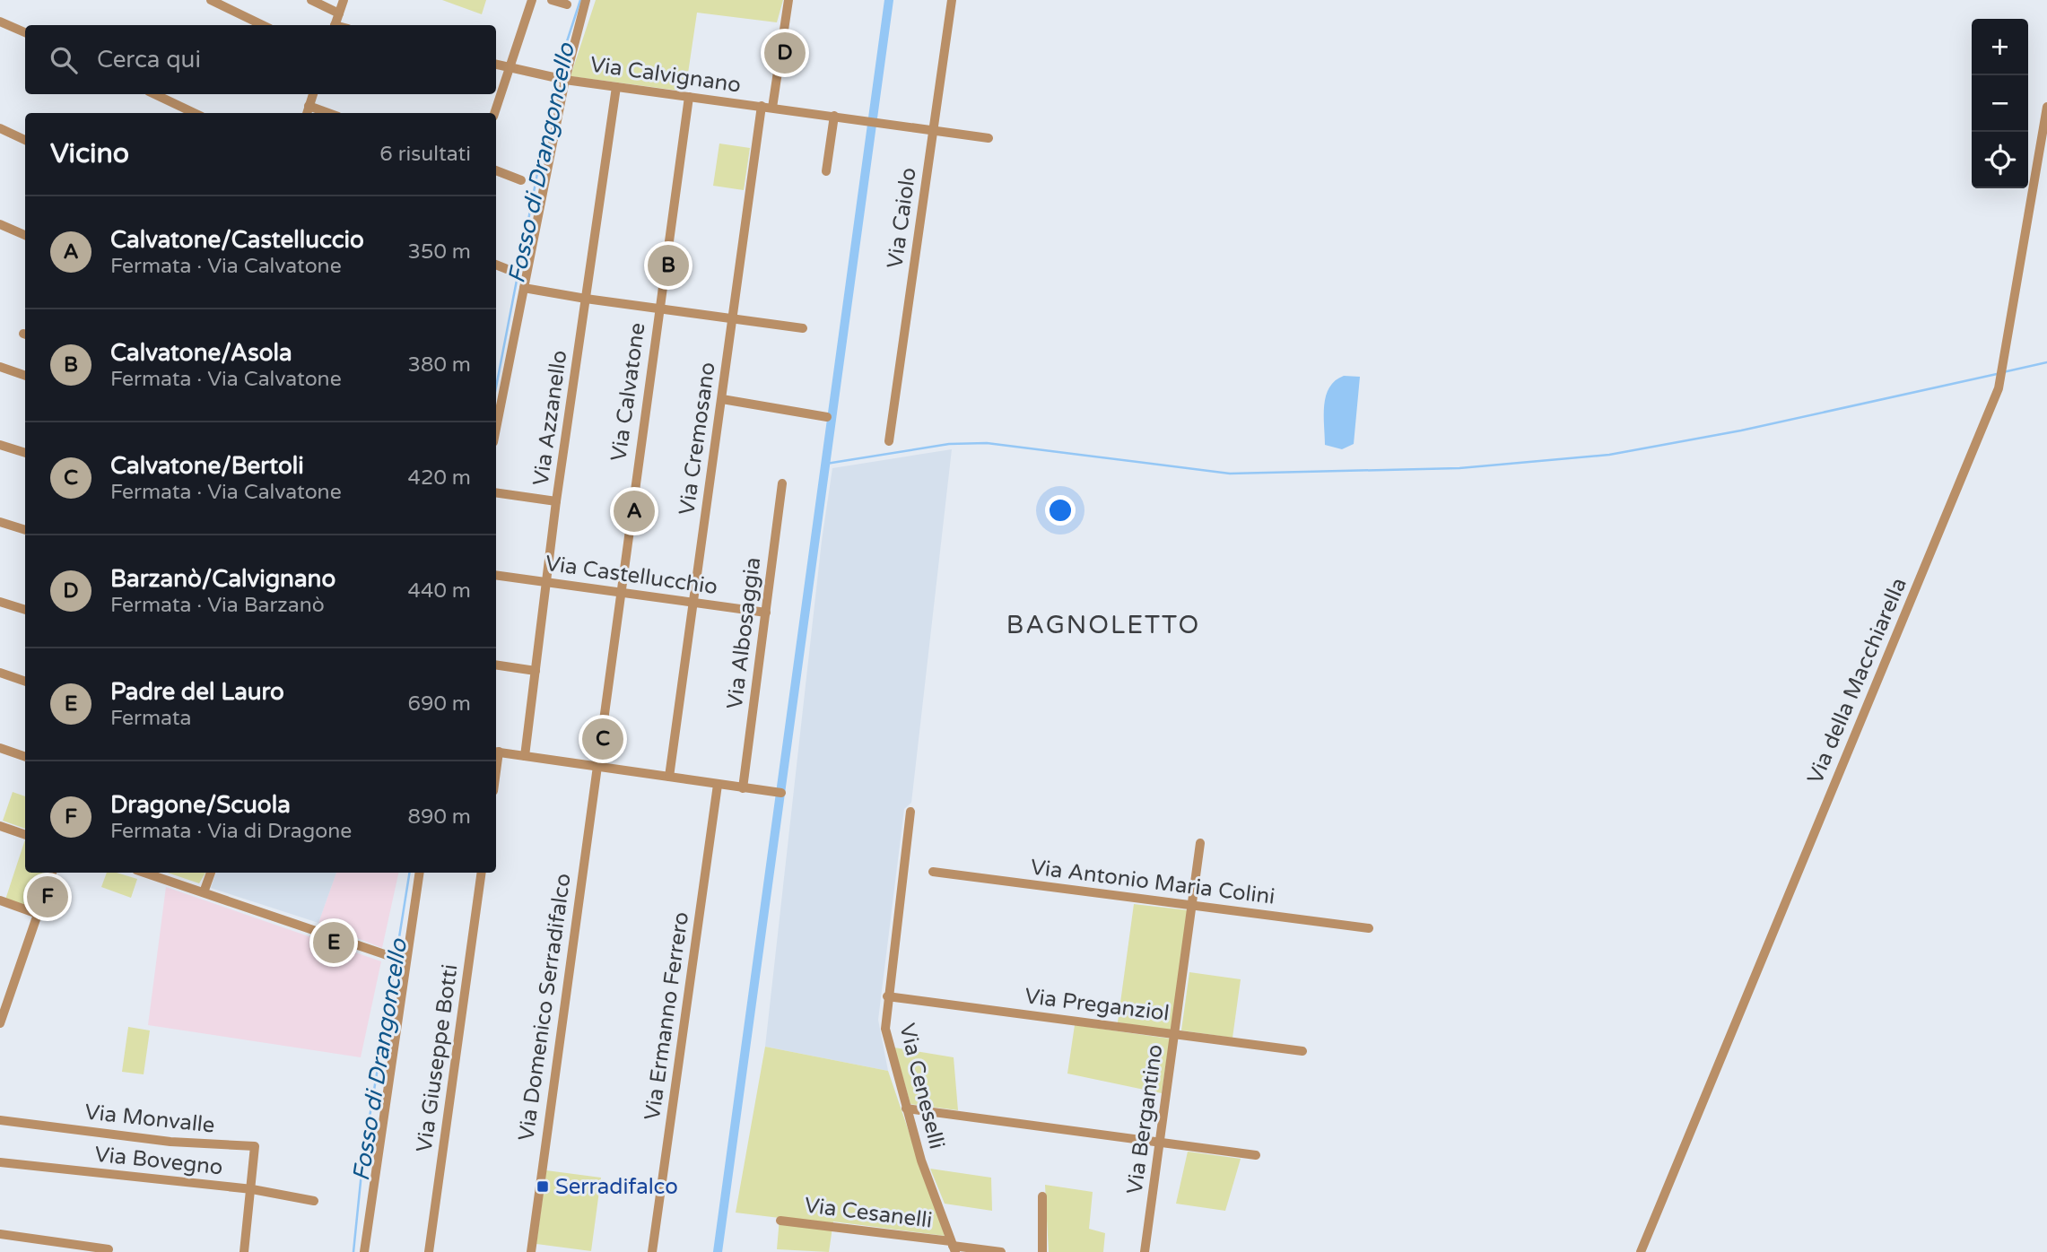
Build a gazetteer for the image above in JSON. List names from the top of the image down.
{
  "streets": {
    "street": [
      "Via Calvignano",
      "Via Caiolo",
      "Via Calvatone",
      "Via Azzanello",
      "Via Cremosano",
      "Via Castellucchio",
      "Via Albosaggia",
      "Via della Macchiarella",
      "Via Antonio Maria Colini",
      "Via Preganziol",
      "Via Domenico Serradifalco",
      "Via Ermanno Ferrero",
      "Via Giuseppe Botti",
      "Via Ceneselli",
      "Via Monvalle",
      "Via Bergantino",
      "Via Bovegno",
      "Via Cesanelli"
    ]
  },
  "crossings": [
    ["Via Calvignano", "Via Caiolo"],
    ["Via Calvignano", "Via Calvatone"],
    ["Via Calvignano", "Via Azzanello"],
    ["Via Calvignano", "Via Cremosano"],
    ["Via Calvatone", "Via Castellucchio"],
    ["Via Calvatone", "Via Domenico Serradifalco"],
    ["Via Azzanello", "Via Castellucchio"],
    ["Via Cremosano", "Via Castellucchio"],
    ["Via Castellucchio", "Via Albosaggia"],
    ["Via Antonio Maria Colini", "Via Bergantino"],
    ["Via Preganziol", "Via Ceneselli"],
    ["Via Preganziol", "Via Bergantino"],
    ["Via Ceneselli", "Via Cesanelli"],
    ["Via Monvalle", "Via Bovegno"]
  ],
  "districts": ["BAGNOLETTO"],
  "water": ["Fosso di Drangoncello"],
  "places": {
    "transit": ["Serradifalco"]
  },
  "page": {
    "map_buttons": ["+", "−"],
    "search": "Cerca qui",
    "pins": [
      "D",
      "B",
      "A",
      "C",
      "F",
      "E"
    ],
    "heading": ["Vicino", "6 risultati"],
    "list": [
      {
        "mark": "A",
        "name": "Calvatone/Castelluccio",
        "note": "Fermata · Via Calvatone",
        "value": "350 m"
      },
      {
        "mark": "B",
        "name": "Calvatone/Asola",
        "note": "Fermata · Via Calvatone",
        "value": "380 m"
      },
      {
        "mark": "C",
        "name": "Calvatone/Bertoli",
        "note": "Fermata · Via Calvatone",
        "value": "420 m"
      },
      {
        "mark": "D",
        "name": "Barzanò/Calvignano",
        "note": "Fermata · Via Barzanò",
        "value": "440 m"
      },
      {
        "mark": "E",
        "name": "Padre del Lauro",
        "note": "Fermata",
        "value": "690 m"
      },
      {
        "mark": "F",
        "name": "Dragone/Scuola",
        "note": "Fermata · Via di Dragone",
        "value": "890 m"
      }
    ]
  }
}
